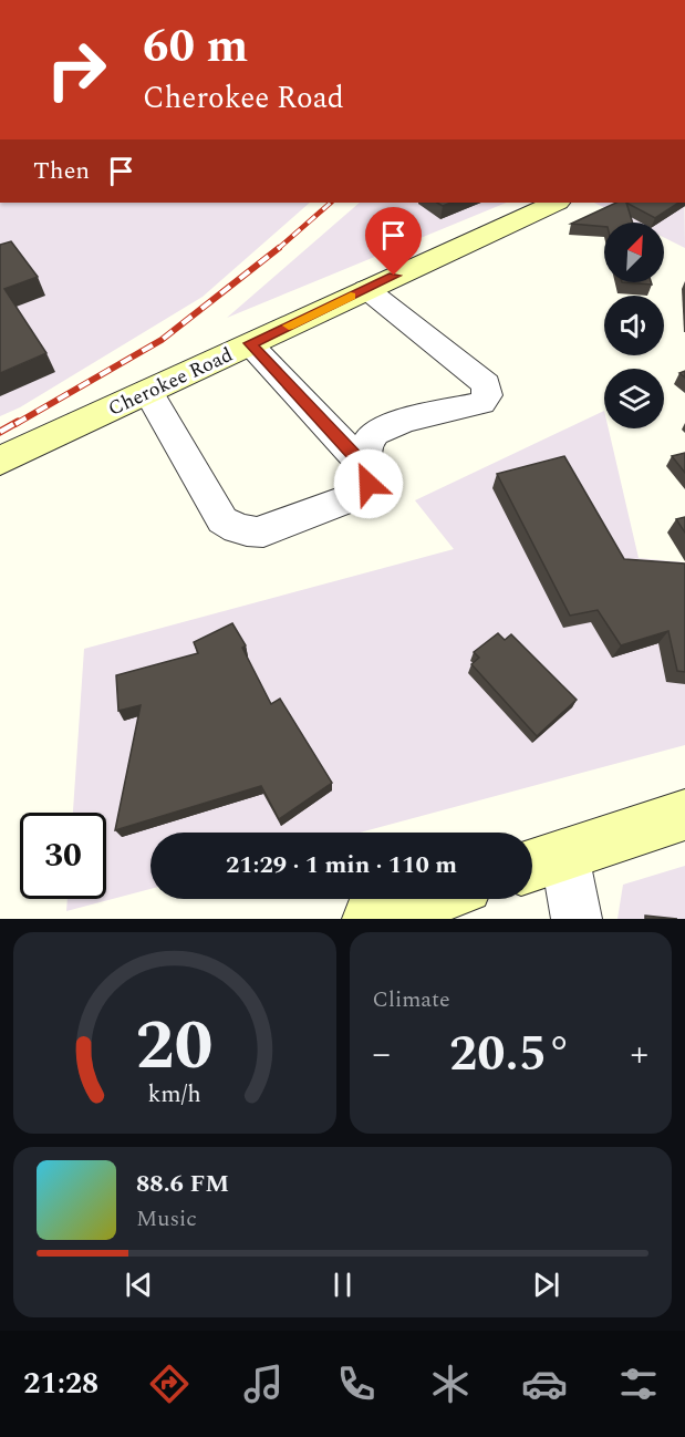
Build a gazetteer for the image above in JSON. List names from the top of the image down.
{
  "streets": {
    "street": ["Cherokee Road"]
  },
  "north": "top right",
  "page": {
    "turn": ["60 m", "Cherokee Road"],
    "then": "Then",
    "limit": "30",
    "trip": "21:29 · 1 min · 110 m",
    "tile": "Climate",
    "heat": ["−", "20.5°", "+"],
    "song": ["88.6 FM", "Music"],
    "tabs": "21:28",
    "gauge": ["20", "km/h"]
  }
}
